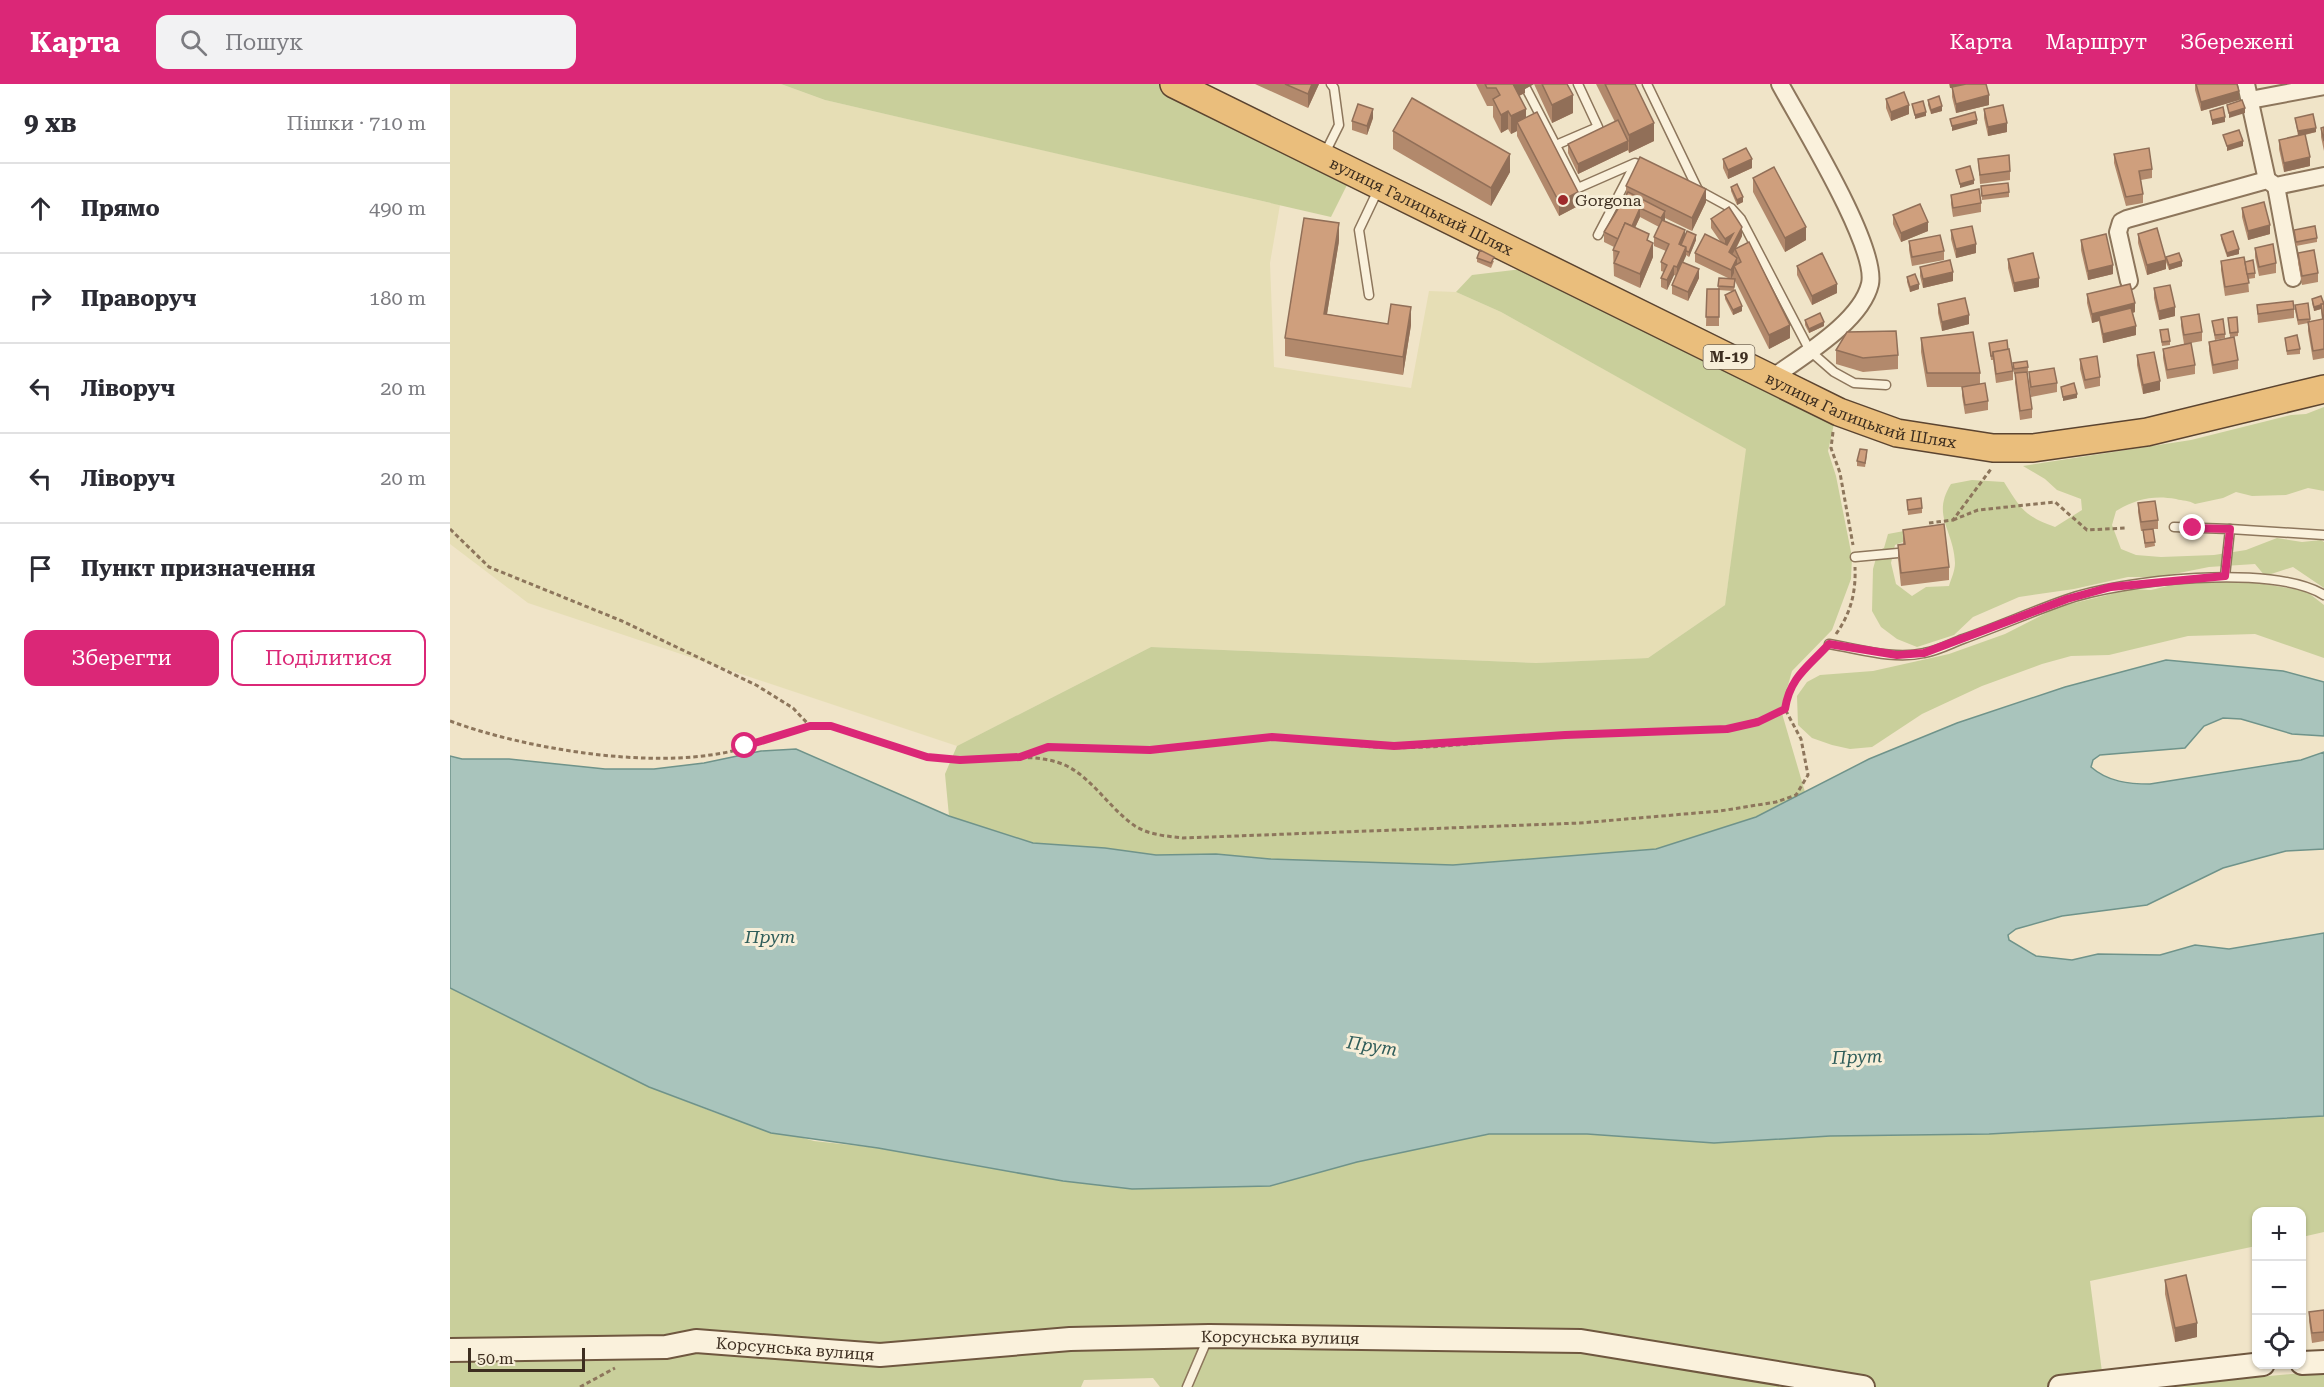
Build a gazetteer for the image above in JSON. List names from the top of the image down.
{
  "streets": {
    "highway": ["вулиця Галицький Шлях", "М-19"],
    "main road": ["Корсунська вулиця"]
  },
  "water": ["Прут"],
  "places": ["Gorgona"],
  "scale_bar": "50 m",
  "page": {
    "header": "Карта",
    "search": "Пошук",
    "nav": ["Карта", "Маршрут", "Збережені"],
    "heading": ["9 хв", "Пішки · 710 m"],
    "list": [
      ["Прямо", "490 m"],
      ["Праворуч", "180 m"],
      ["Ліворуч", "20 m"],
      ["Ліворуч", "20 m"],
      "Пункт призначення"
    ],
    "buttons": ["Зберегти", "Поділитися"],
    "map_buttons": ["+", "−"],
    "scale": "50 m"
  }
}
